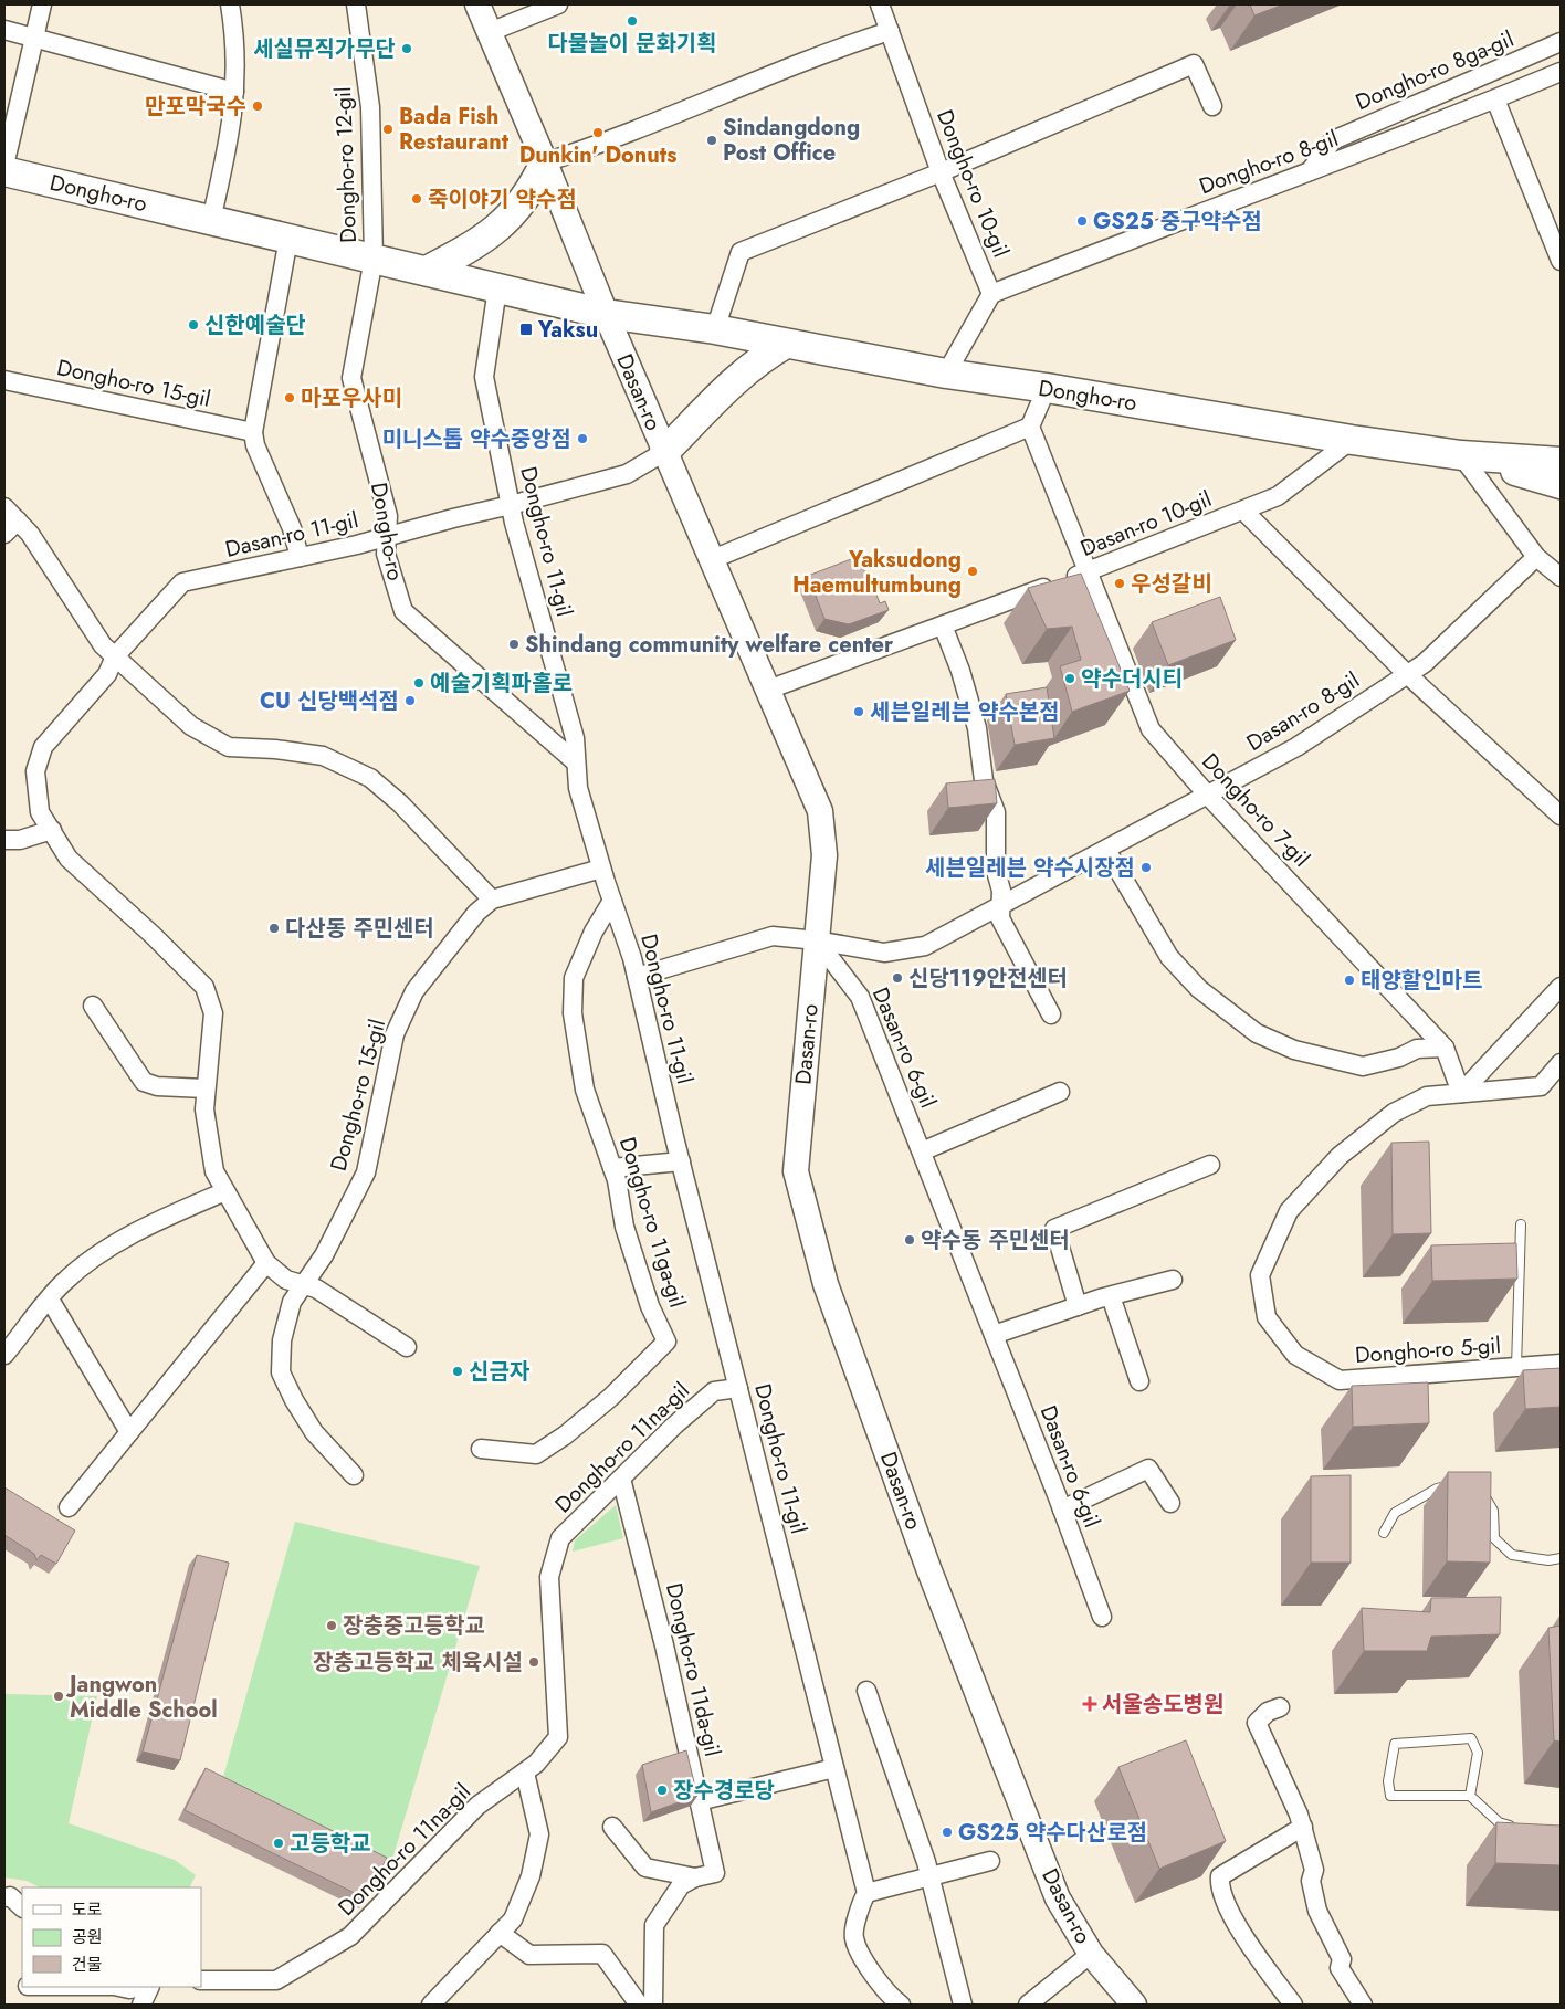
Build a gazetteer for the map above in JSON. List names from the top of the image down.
{
  "streets": {
    "main road": ["Dongho-ro", "Dasan-ro"],
    "street": [
      "Dongho-ro 8ga-gil",
      "Dongho-ro 8-gil",
      "Dongho-ro 12-gil",
      "Dongho-ro 10-gil",
      "Dongho-ro 15-gil",
      "Dasan-ro 10-gil",
      "Dasan-ro 11-gil",
      "Dongho-ro 11-gil",
      "Dasan-ro 8-gil",
      "Dongho-ro 7-gil",
      "Dasan-ro 6-gil",
      "Dongho-ro 11ga-gil",
      "Dongho-ro 5-gil",
      "Dongho-ro 11na-gil",
      "Dongho-ro 11da-gil"
    ]
  },
  "crossings": [
    ["Dongho-ro 8ga-gil", "Dongho-ro 8-gil"],
    ["Dongho-ro 8-gil", "Dongho-ro 10-gil"],
    ["Dongho-ro 12-gil", "Dongho-ro"],
    ["Dongho-ro 10-gil", "Dongho-ro"],
    ["Dongho-ro", "Dasan-ro"],
    ["Dongho-ro", "Dasan-ro 10-gil"],
    ["Dongho-ro", "Dasan-ro 11-gil"],
    ["Dongho-ro", "Dongho-ro 11-gil"],
    ["Dasan-ro", "Dasan-ro 10-gil"],
    ["Dasan-ro", "Dasan-ro 11-gil"],
    ["Dasan-ro", "Dasan-ro 8-gil"],
    ["Dasan-ro", "Dasan-ro 6-gil"],
    ["Dasan-ro 10-gil", "Dongho-ro 7-gil"],
    ["Dasan-ro 11-gil", "Dongho-ro 11-gil"],
    ["Dongho-ro 11-gil", "Dongho-ro 11ga-gil"],
    ["Dongho-ro 11-gil", "Dongho-ro 11na-gil"],
    ["Dasan-ro 8-gil", "Dongho-ro 7-gil"],
    ["Dasan-ro 8-gil", "Dasan-ro 6-gil"],
    ["Dongho-ro 7-gil", "Dongho-ro 5-gil"],
    ["Dongho-ro 11na-gil", "Dongho-ro 11da-gil"]
  ],
  "places": {
    "other": [
      "다물놀이 문화기획",
      "세실뮤직가무단",
      "만포막국수",
      "Bada Fish Restaurant",
      "Dunkin' Donuts",
      "Sindangdong Post Office",
      "죽이야기 약수점",
      "GS25 중구약수점",
      "신한예술단",
      "마포우사미",
      "미니스톱 약수중앙점",
      "Yaksudong Haemultumbung",
      "우성갈비",
      "Shindang community welfare center",
      "약수더시티",
      "예술기획파홀로",
      "CU 신당백석점",
      "세븐일레븐 약수본점",
      "세븐일레븐 약수시장점",
      "다산동 주민센터",
      "신당119안전센터",
      "태양할인마트",
      "약수동 주민센터",
      "신금자",
      "장충중고등학교",
      "장충고등학교 체육시설",
      "Jangwon Middle School",
      "장수경로당",
      "GS25 약수다산로점",
      "고등학교"
    ],
    "transit": ["Yaksu"],
    "health": ["서울송도병원"]
  },
  "legend": ["도로", "공원", "건물"]
}
